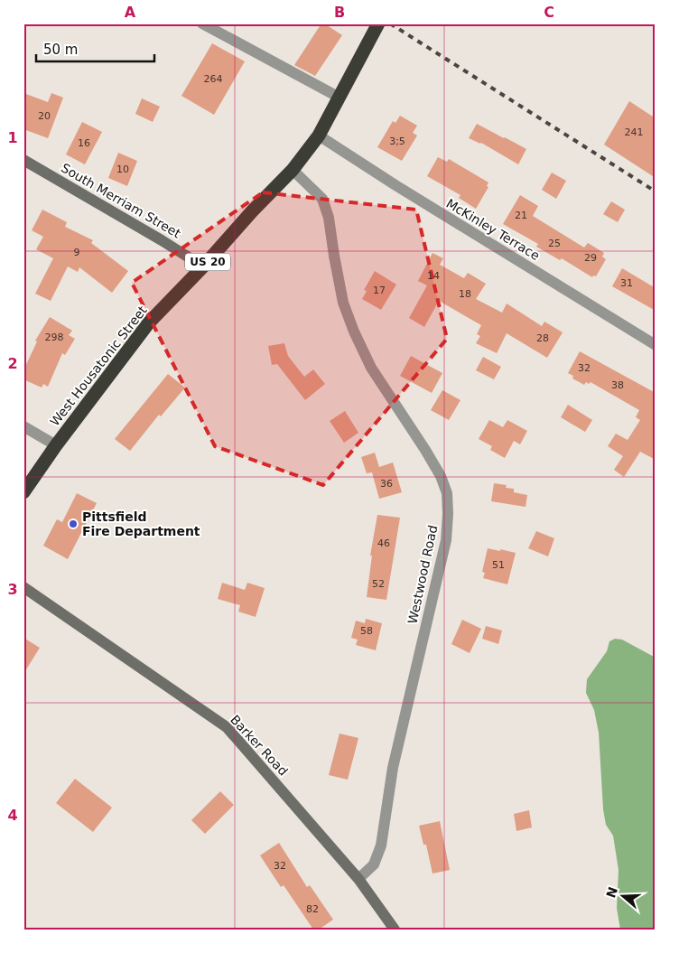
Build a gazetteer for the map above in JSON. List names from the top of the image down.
{
  "streets": {
    "highway": ["US 20", "West Housatonic Street"],
    "street": [
      "South Merriam Street",
      "McKinley Terrace",
      "Westwood Road",
      "Barker Road"
    ]
  },
  "crossings": [
    ["South Merriam Street", "West Housatonic Street"],
    ["McKinley Terrace", "West Housatonic Street"],
    ["West Housatonic Street", "Westwood Road"],
    ["Westwood Road", "Barker Road"]
  ],
  "places": ["Pittsfield Fire Department"],
  "house_numbers": [
    "264",
    "20",
    "241",
    "3;5",
    "16",
    "10",
    "21",
    "25",
    "9",
    "29",
    "14",
    "31",
    "17",
    "18",
    "298",
    "28",
    "32",
    "38",
    "36",
    "46",
    "51",
    "52",
    "58",
    "32",
    "82"
  ],
  "scale_bar": "50 m",
  "north": "left",
  "grid": {
    "columns": ["A", "B", "C"],
    "rows": [
      "1",
      "2",
      "3",
      "4"
    ]
  }
}
